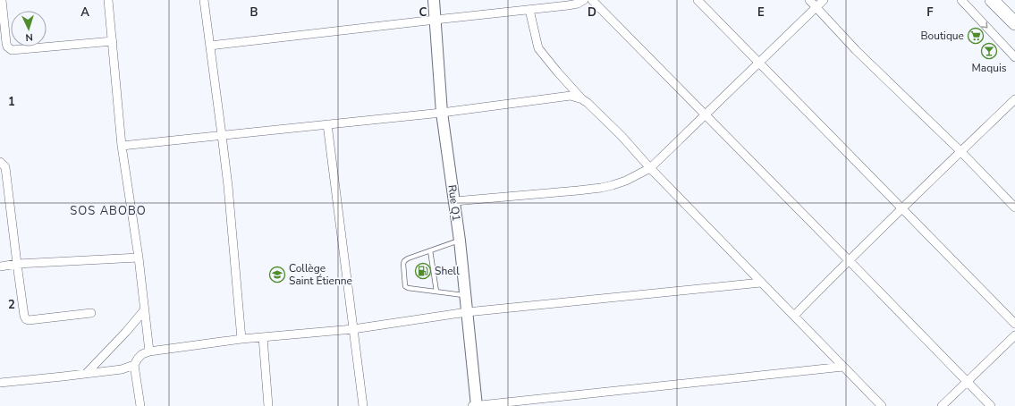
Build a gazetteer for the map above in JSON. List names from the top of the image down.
{
  "streets": {
    "street": ["Rue Q1"]
  },
  "districts": ["SOS ABOBO"],
  "places": {
    "supermarket": ["Boutique"],
    "bar": ["Maquis"],
    "fuel station": ["Shell"],
    "school or university": ["Collège Saint Étienne"]
  },
  "north": "bottom",
  "grid": {
    "columns": [
      "A",
      "B",
      "C",
      "D",
      "E",
      "F"
    ],
    "rows": ["1", "2"]
  }
}
